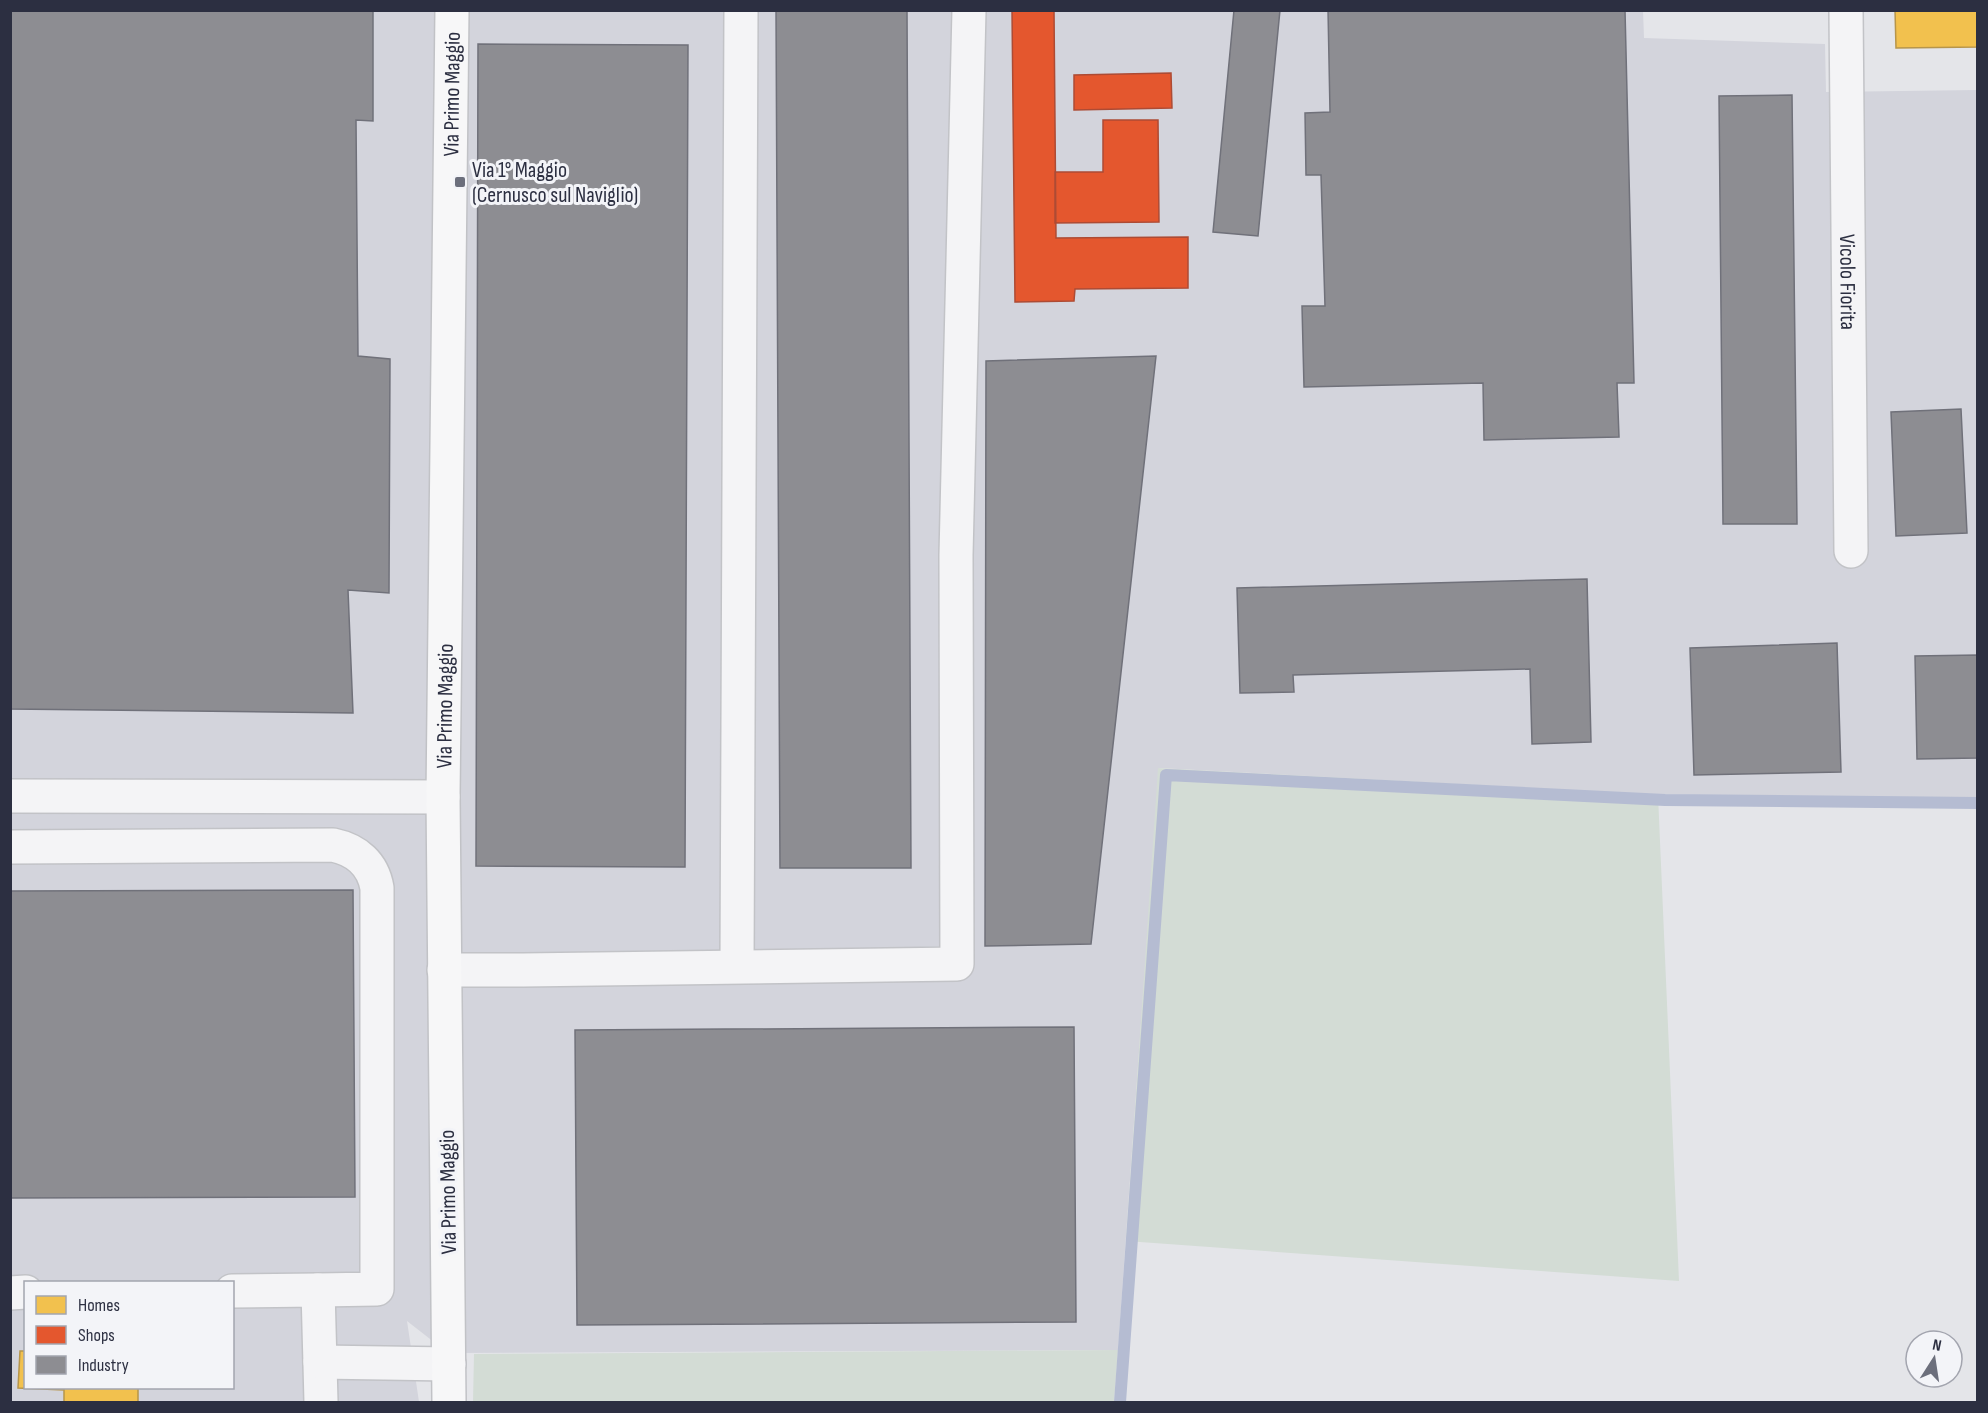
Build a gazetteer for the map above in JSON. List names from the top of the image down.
{
  "streets": {
    "main road": ["Via Primo Maggio"],
    "street": ["Vicolo Fiorita"]
  },
  "places": {
    "transit": ["Via 1° Maggio (Cernusco sul Naviglio)"]
  },
  "legend": ["Homes", "Shops", "Industry"],
  "north": "top"
}
